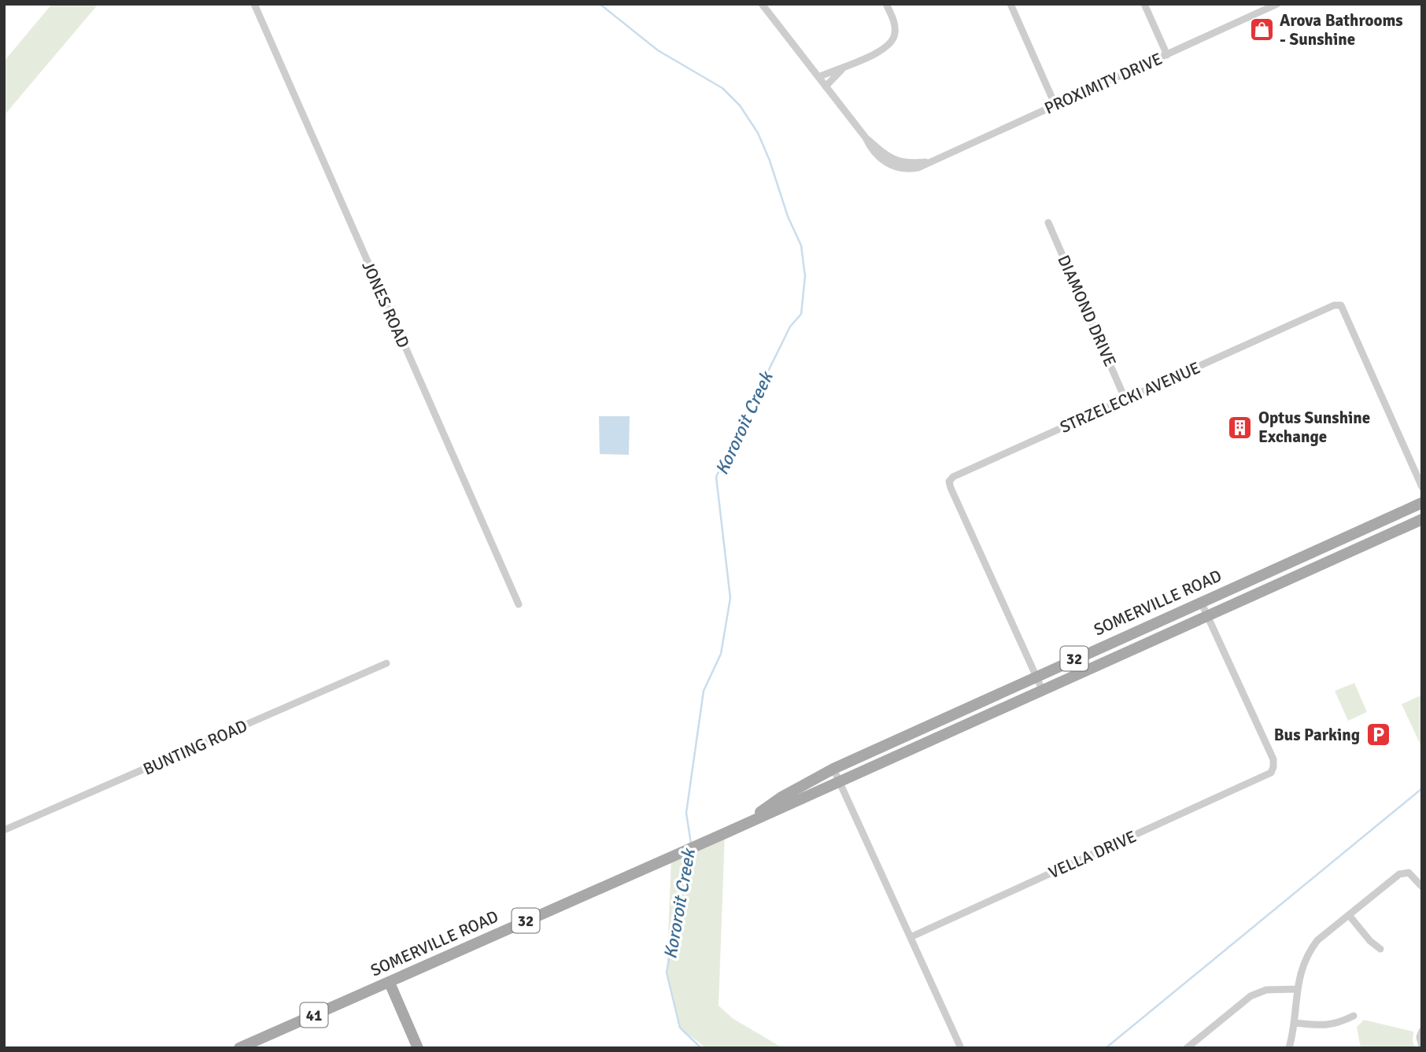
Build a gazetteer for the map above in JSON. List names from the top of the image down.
{
  "streets": {
    "main road": ["SOMERVILLE ROAD", "32", "41"],
    "street": [
      "PROXIMITY DRIVE",
      "JONES ROAD",
      "DIAMOND DRIVE",
      "STRZELECKI AVENUE",
      "BUNTING ROAD",
      "VELLA DRIVE"
    ]
  },
  "crossings": [
    ["DIAMOND DRIVE", "STRZELECKI AVENUE"],
    ["STRZELECKI AVENUE", "SOMERVILLE ROAD"],
    ["SOMERVILLE ROAD", "VELLA DRIVE"]
  ],
  "water": ["Kororoit Creek"],
  "places": {
    "shop": ["Arova Bathrooms - Sunshine"],
    "building": ["Optus Sunshine Exchange"],
    "parking": ["Bus Parking"]
  }
}
